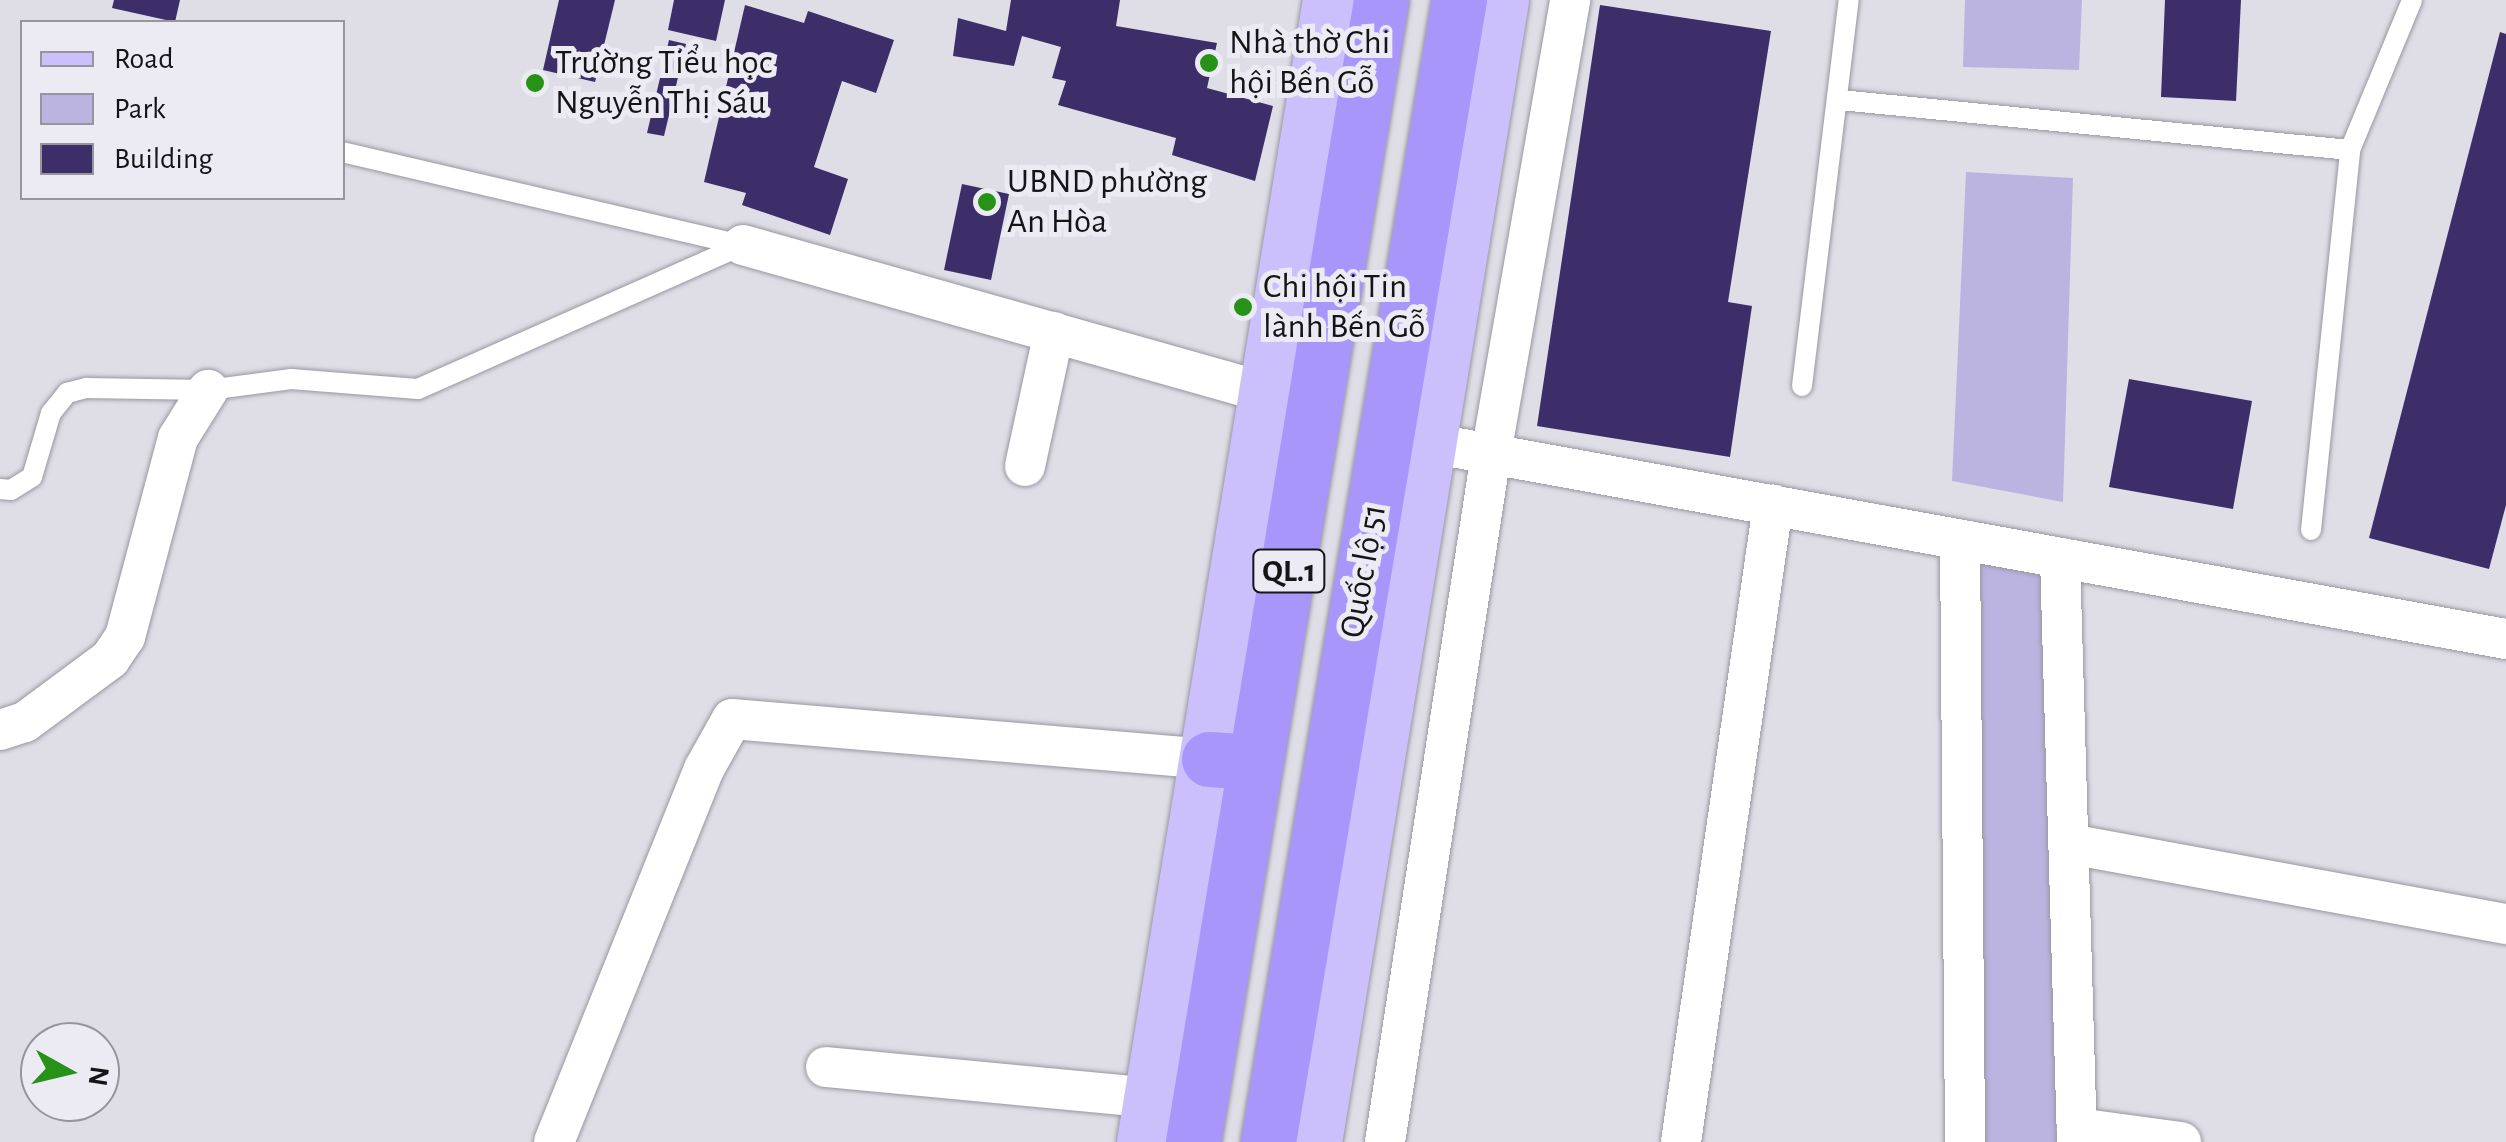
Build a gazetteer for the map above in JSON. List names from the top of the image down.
{
  "streets": {
    "highway": ["QL.1", "Quốc lộ 51"]
  },
  "places": [
    "Nhà thờ Chi hội Bến Gỗ",
    "Trường Tiểu học Nguyễn Thị Sáu",
    "UBND phường An Hòa",
    "Chi hội Tin lành Bến Gỗ"
  ],
  "legend": ["Road", "Park", "Building"],
  "north": "right"
}
